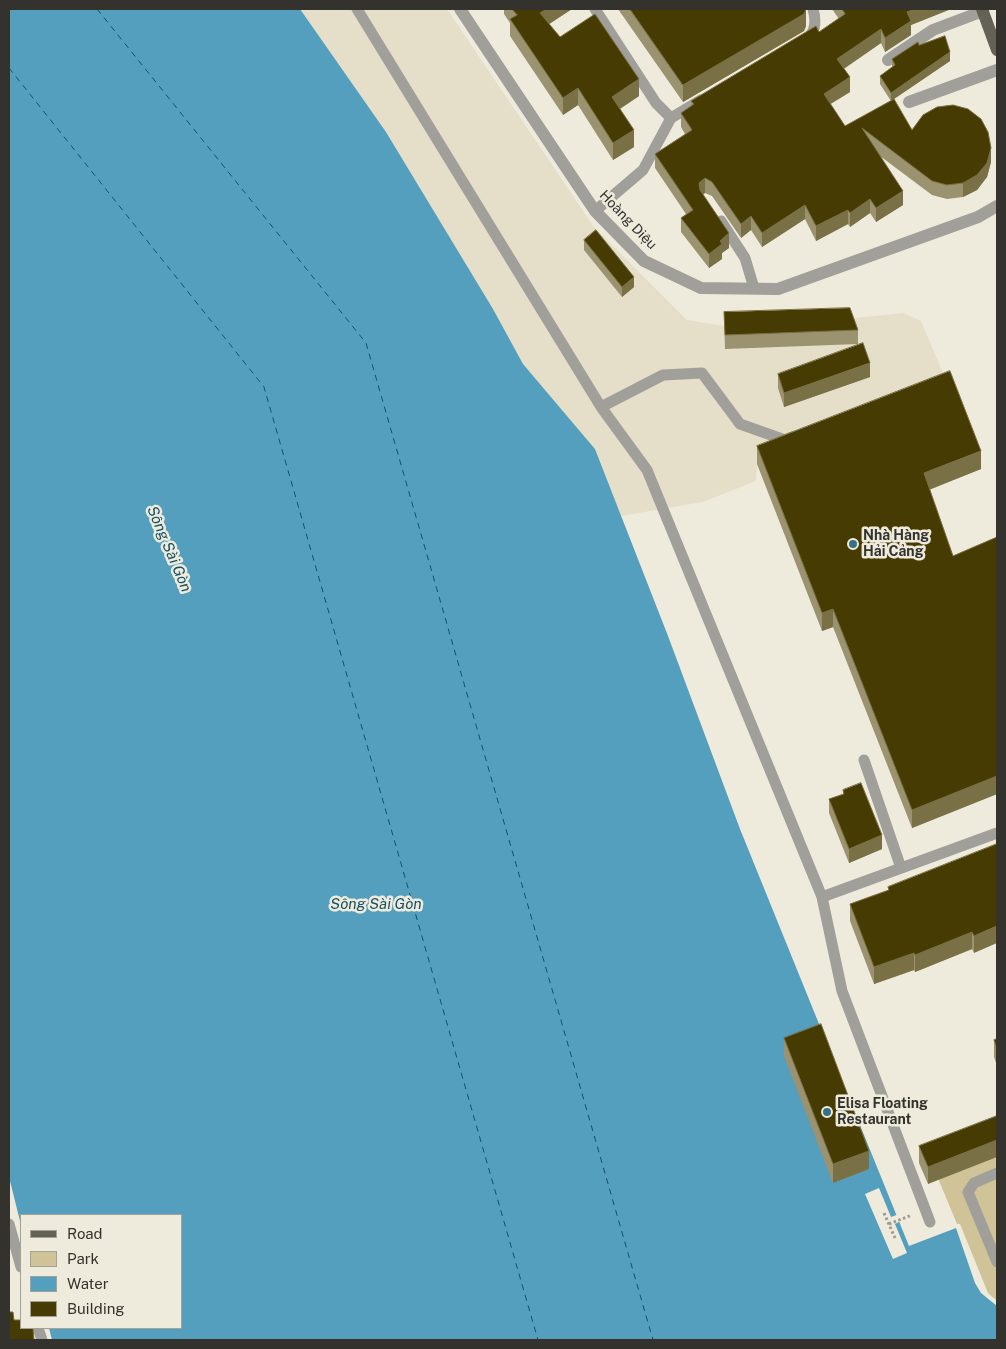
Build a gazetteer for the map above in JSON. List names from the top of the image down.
{
  "streets": {
    "street": ["Hoàng Diệu"]
  },
  "water": ["Sông Sài Gòn"],
  "places": ["Nhà Hàng Hải Cảng", "Elisa Floating Restaurant"],
  "legend": [
    "Road",
    "Park",
    "Water",
    "Building"
  ]
}
